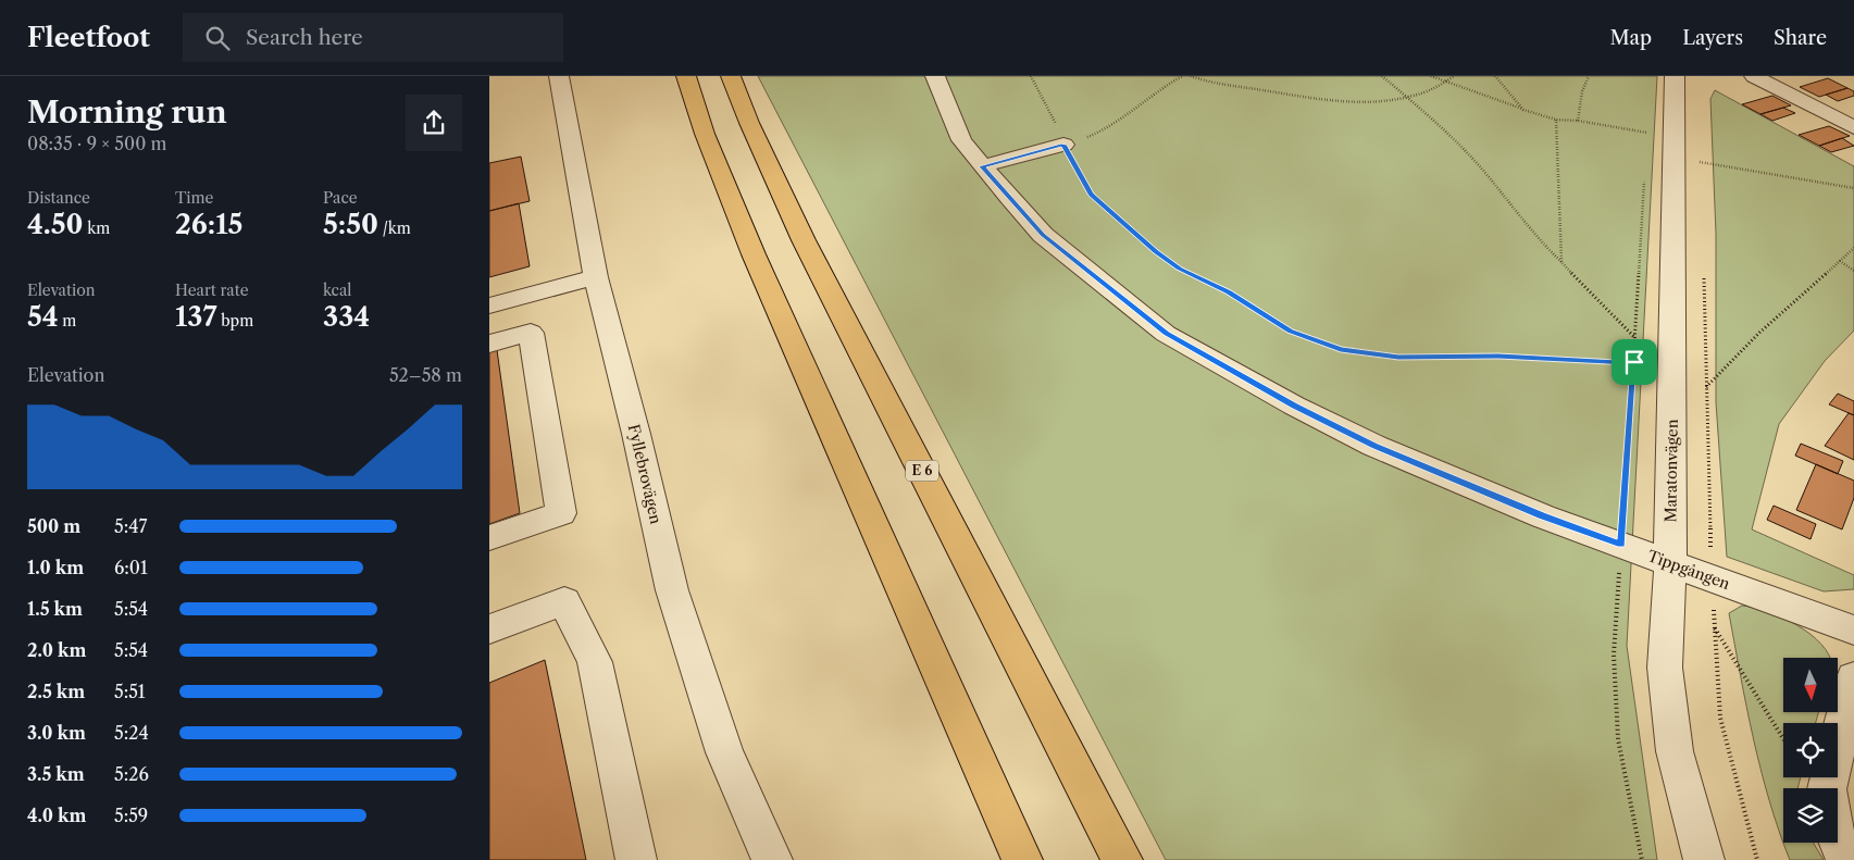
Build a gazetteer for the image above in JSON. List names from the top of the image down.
{
  "streets": {
    "highway": ["E 6"],
    "street": ["Maratonvägen", "Fyllebrovägen", "Tippgången"]
  },
  "crossings": [
    ["Maratonvägen", "Tippgången"]
  ],
  "north": "bottom",
  "page": {
    "header": "Fleetfoot",
    "search": "Search here",
    "nav": ["Map", "Layers", "Share"],
    "heading": ["Morning run", "08:35 · 9 × 500 m"],
    "stats": [
      ["Distance", "4.50 km"],
      ["Time", "26:15"],
      ["Pace", "5:50 /km"],
      ["Elevation", "54 m"],
      ["Heart rate", "137 bpm"],
      ["kcal", "334"]
    ],
    "chart": ["Elevation", "52–58 m"],
    "list": [
      {
        "name": "500 m",
        "note": "5:47"
      },
      {
        "name": "1.0 km",
        "note": "6:01"
      },
      {
        "name": "1.5 km",
        "note": "5:54"
      },
      {
        "name": "2.0 km",
        "note": "5:54"
      },
      {
        "name": "2.5 km",
        "note": "5:51"
      },
      {
        "name": "3.0 km",
        "note": "5:24"
      },
      {
        "name": "3.5 km",
        "note": "5:26"
      },
      {
        "name": "4.0 km",
        "note": "5:59"
      }
    ]
  }
}
